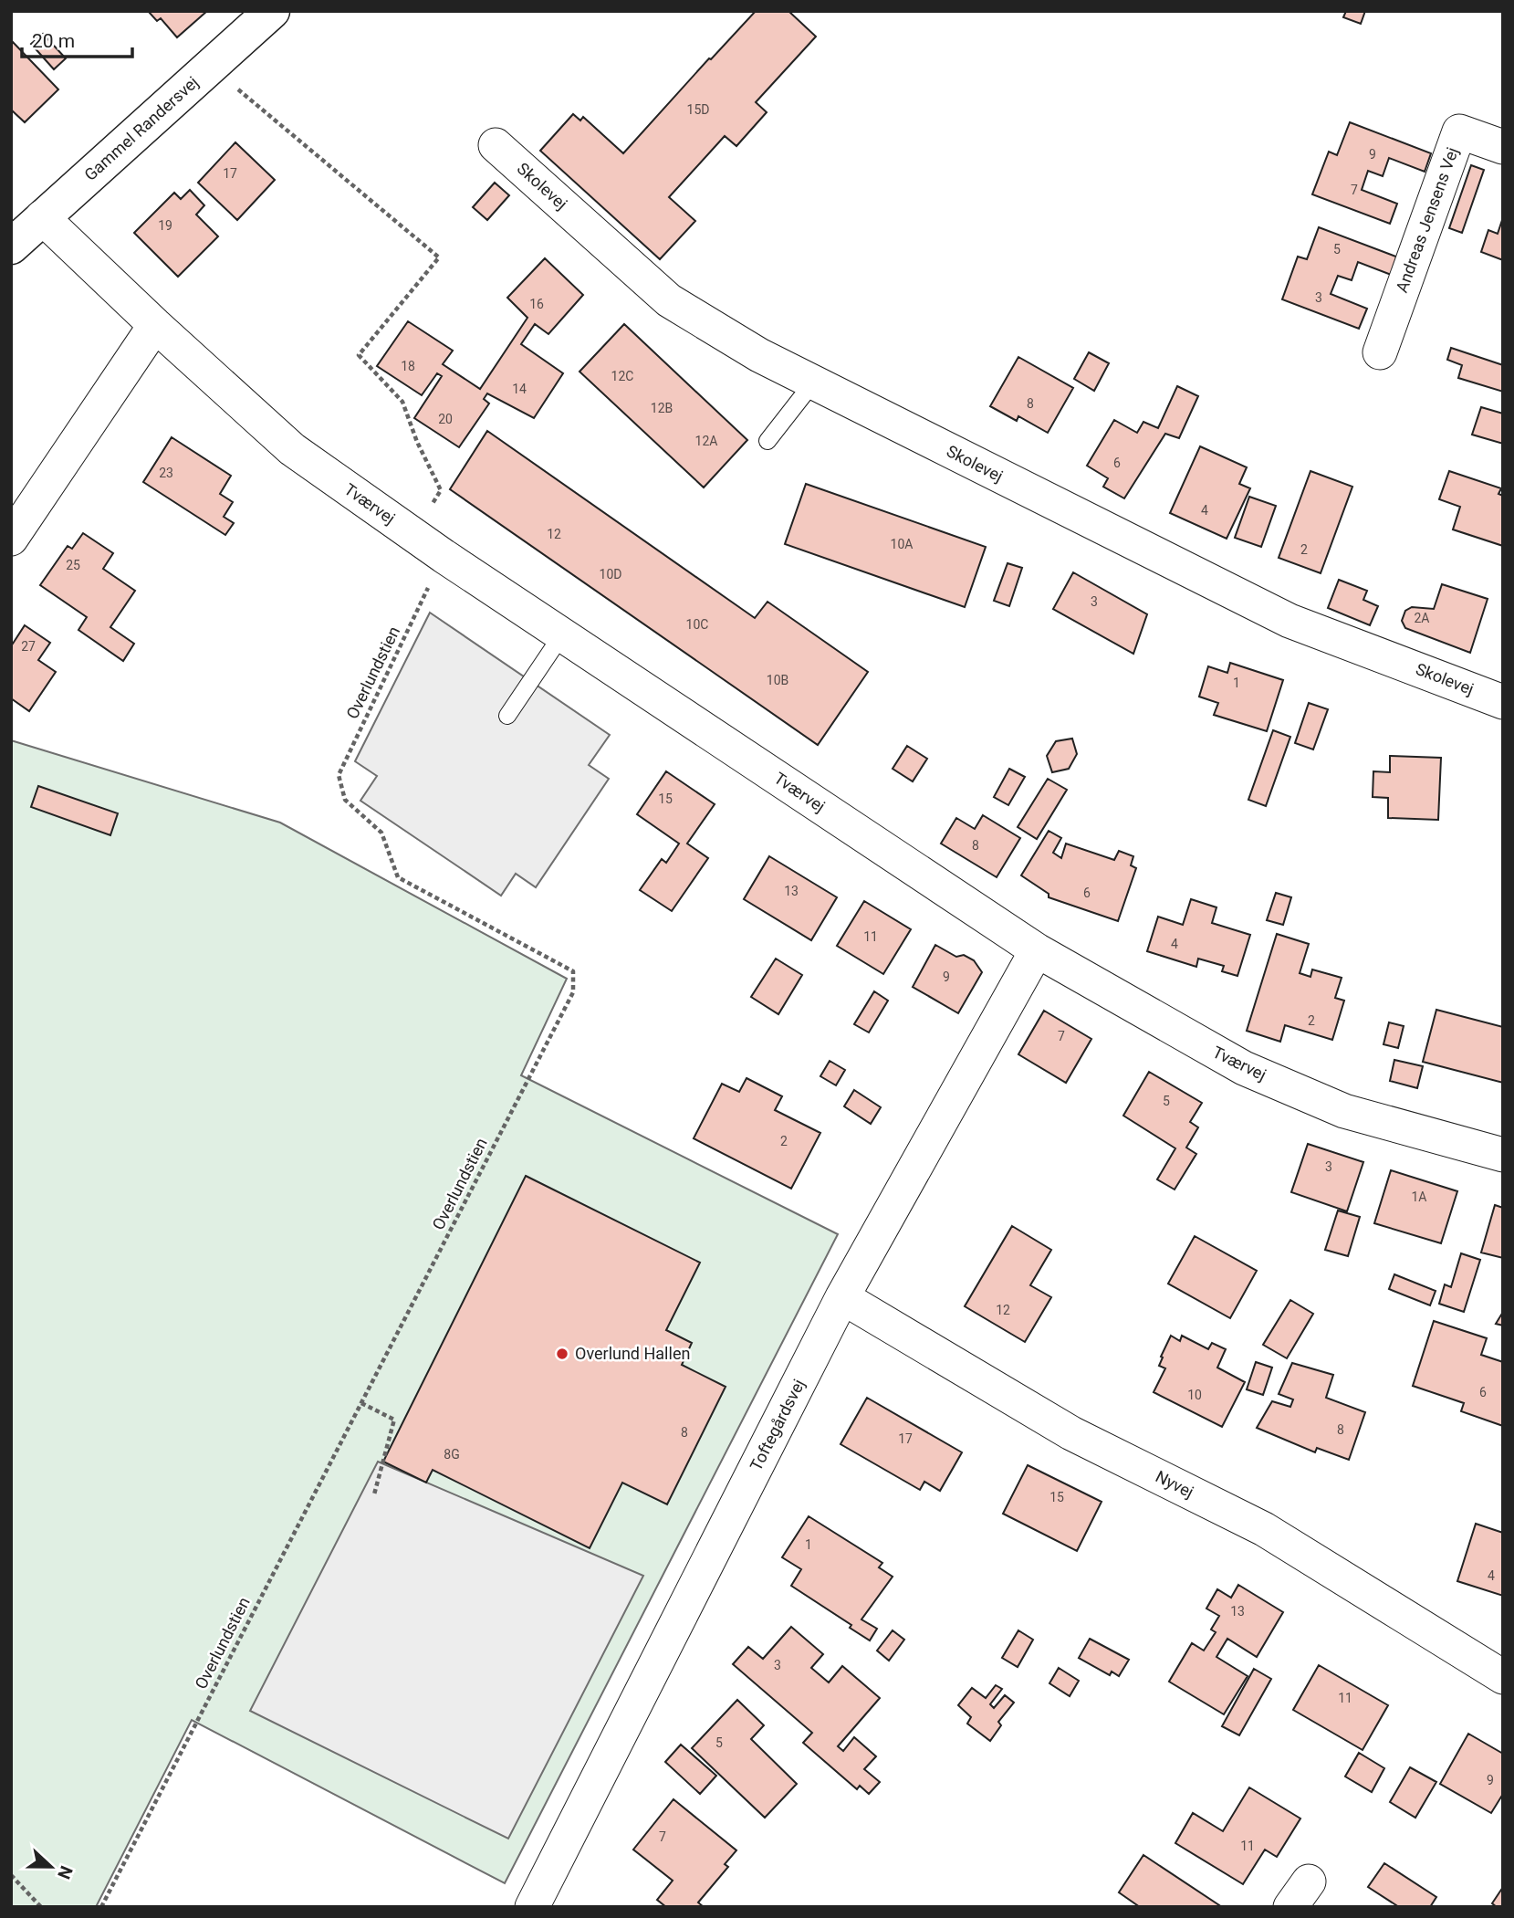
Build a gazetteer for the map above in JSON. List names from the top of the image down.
{
  "streets": {
    "street": [
      "Gammel Randersvej",
      "Skolevej",
      "Andreas Jensens Vej",
      "Tværvej",
      "Toftegårdsvej",
      "Nyvej"
    ],
    "path": ["Overlundstien"]
  },
  "crossings": [
    ["Gammel Randersvej", "Tværvej"],
    ["Tværvej", "Overlundstien"],
    ["Tværvej", "Toftegårdsvej"],
    ["Toftegårdsvej", "Nyvej"]
  ],
  "places": ["Overlund Hallen"],
  "house_numbers": [
    "15D",
    "9",
    "17",
    "7",
    "19",
    "5",
    "3",
    "16",
    "18",
    "12C",
    "14",
    "8",
    "12B",
    "20",
    "12A",
    "6",
    "23",
    "4",
    "12",
    "10A",
    "2",
    "25",
    "10D",
    "3",
    "2A",
    "10C",
    "27",
    "10B",
    "1",
    "15",
    "8",
    "13",
    "6",
    "11",
    "4",
    "9",
    "2",
    "7",
    "5",
    "2",
    "3",
    "1A",
    "12",
    "6",
    "10",
    "8",
    "8",
    "17",
    "8G",
    "15",
    "1",
    "4",
    "13",
    "3",
    "11",
    "5",
    "9",
    "7",
    "11"
  ],
  "scale_bar": "20 m",
  "north": "right"
}
